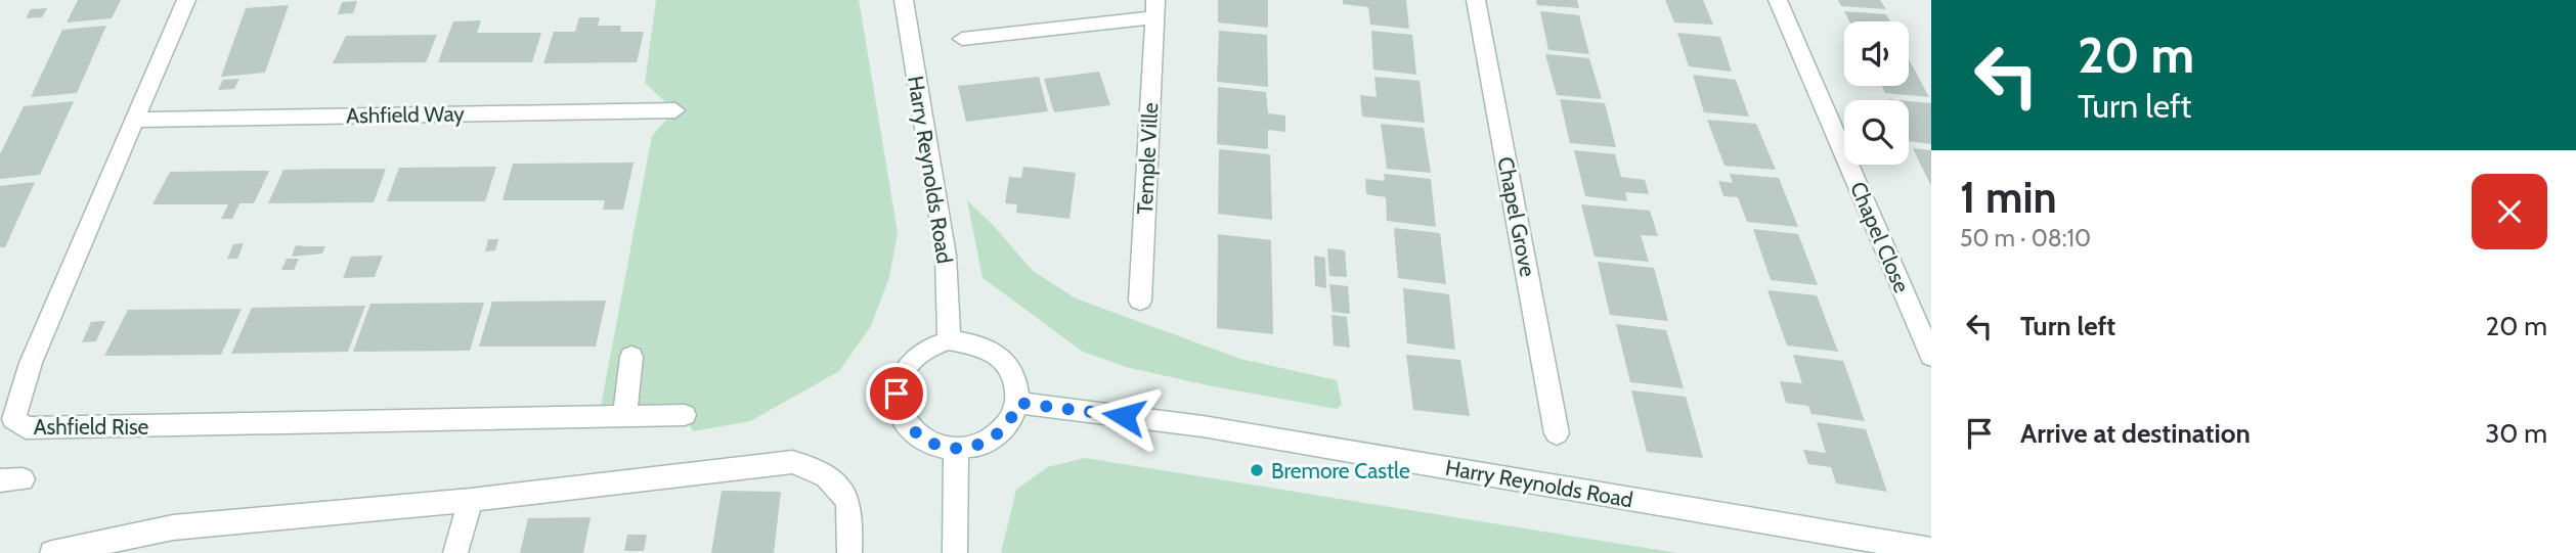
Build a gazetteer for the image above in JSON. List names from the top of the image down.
{
  "streets": {
    "street": [
      "Ashfield Way",
      "Temple Ville",
      "Harry Reynolds Road",
      "Chapel Grove",
      "Chapel Close",
      "Ashfield Rise"
    ]
  },
  "crossings": [
    ["Ashfield Way", "Ashfield Rise"]
  ],
  "places": ["Bremore Castle"],
  "page": {
    "turn": ["20 m", "Turn left"],
    "heading": ["1 min", "50 m · 08:10"],
    "list": [
      {
        "name": "Turn left",
        "value": "20 m"
      },
      {
        "name": "Arrive at destination",
        "value": "30 m"
      }
    ]
  }
}
